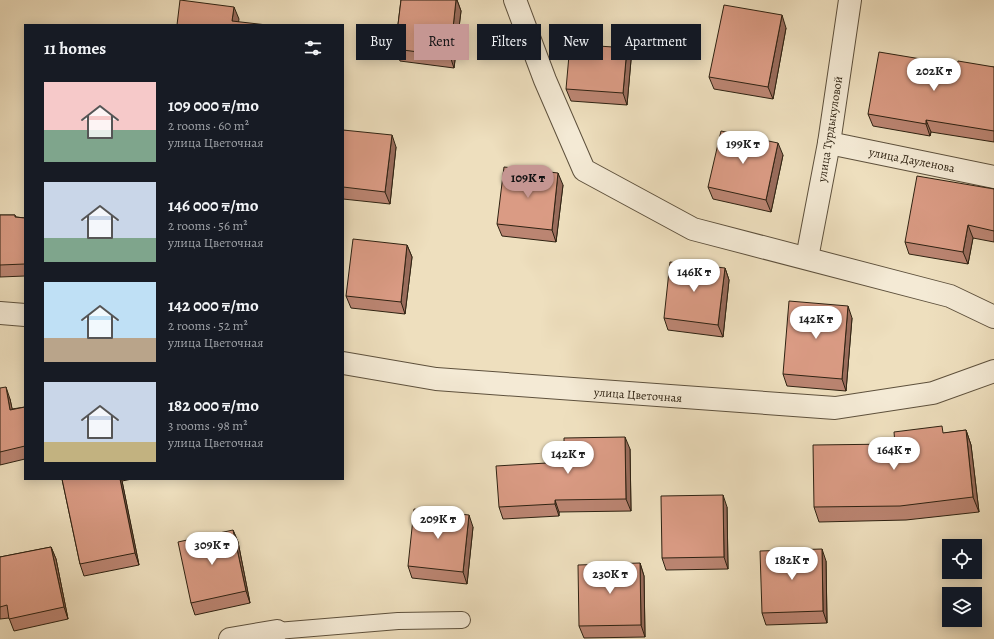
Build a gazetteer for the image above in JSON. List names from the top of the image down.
{
  "streets": {
    "street": ["улица Турдыкуловой", "улица Дауленова", "улица Цветочная"]
  },
  "crossings": [
    ["улица Турдыкуловой", "улица Дауленова"]
  ],
  "page": {
    "chip": [
      "Buy",
      "Rent",
      "Filters",
      "New",
      "Apartment"
    ],
    "heading": "11 homes",
    "price": [
      "202K ₸",
      "199K ₸",
      "109K ₸",
      "146K ₸",
      "142K ₸",
      "164K ₸",
      "142K ₸",
      "209K ₸",
      "309K ₸",
      "182K ₸",
      "230K ₸"
    ],
    "list": [
      {
        "name": "109 000 ₸/mo",
        "note": "2 rooms · 60 m² · улица Цветочная"
      },
      {
        "name": "146 000 ₸/mo",
        "note": "2 rooms · 56 m² · улица Цветочная"
      },
      {
        "name": "142 000 ₸/mo",
        "note": "2 rooms · 52 m² · улица Цветочная"
      },
      {
        "name": "182 000 ₸/mo",
        "note": "3 rooms · 98 m² · улица Цветочная"
      }
    ]
  }
}
